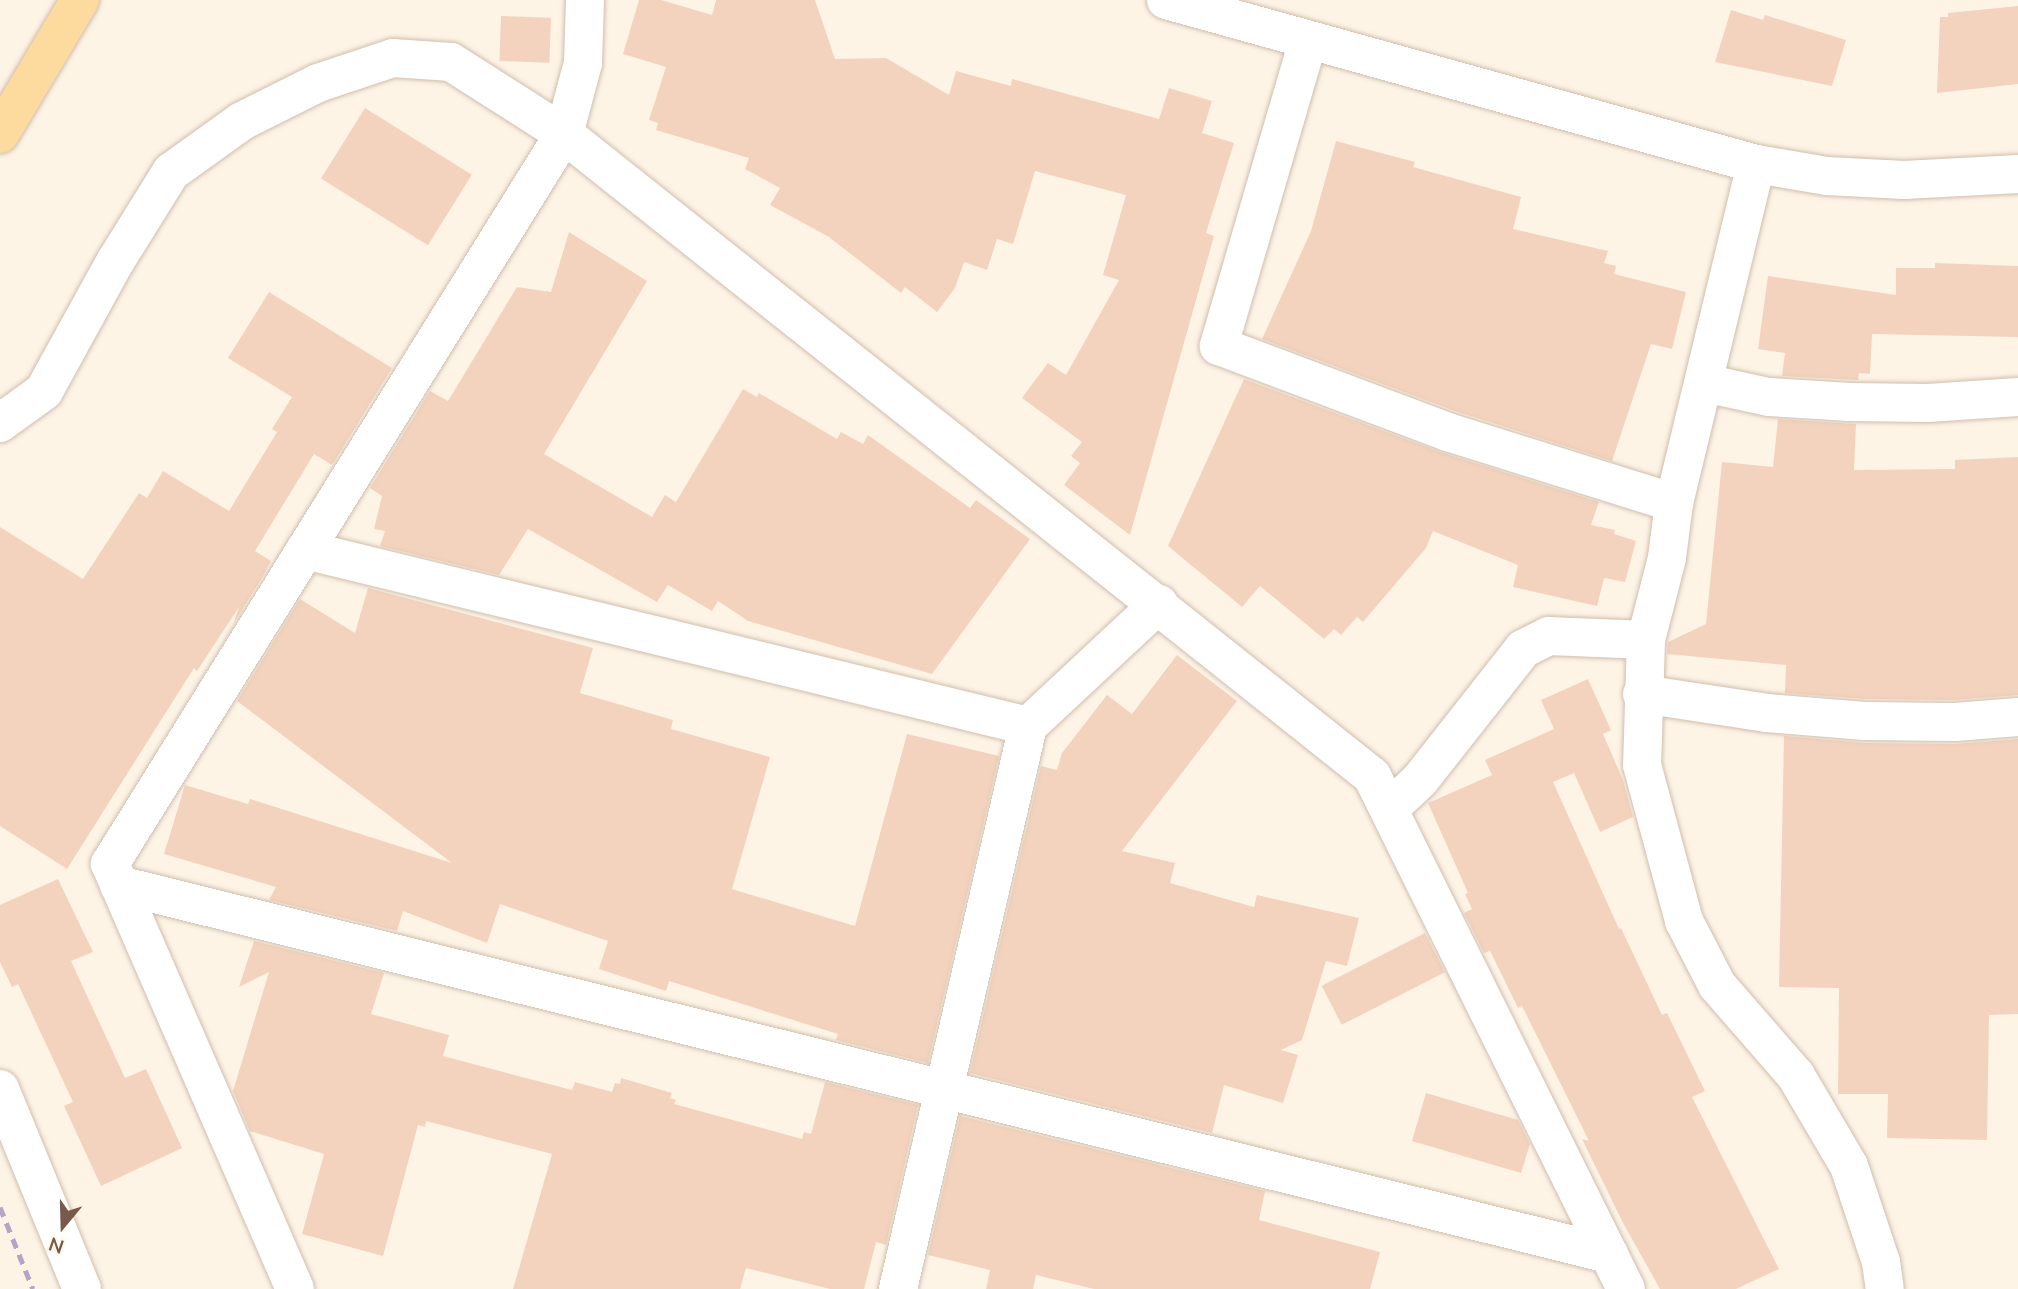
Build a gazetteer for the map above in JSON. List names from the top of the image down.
{
  "north": "bottom"
}
